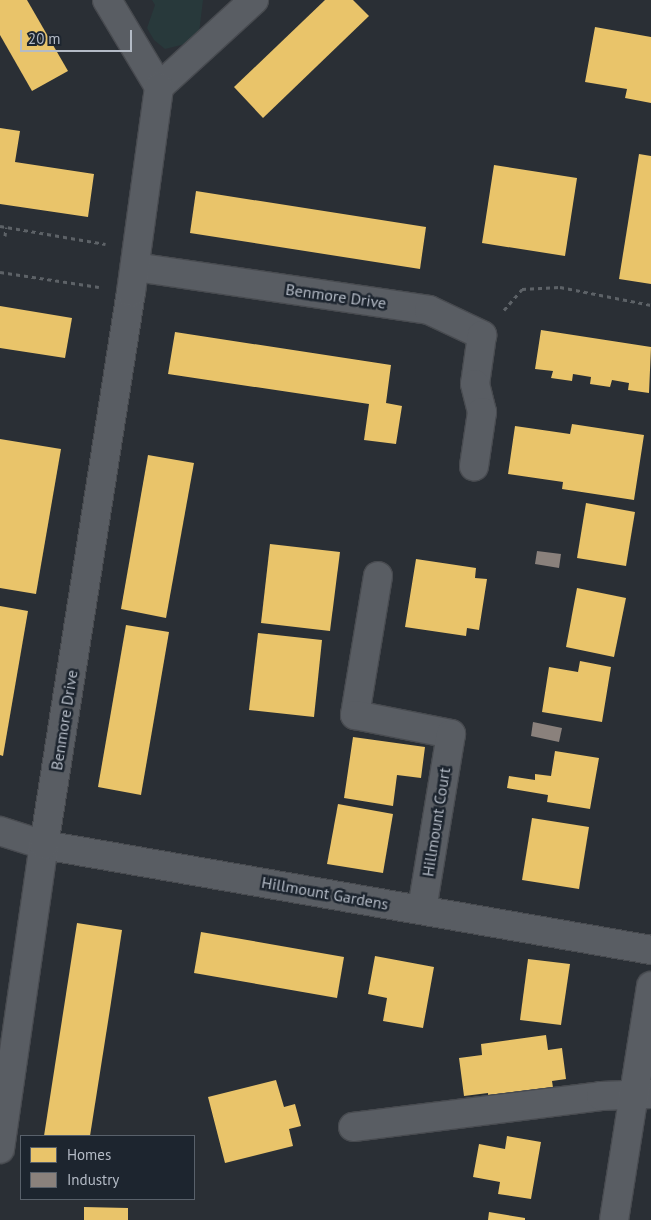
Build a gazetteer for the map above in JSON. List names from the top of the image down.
{
  "streets": {
    "street": ["Benmore Drive", "Hillmount Court", "Hillmount Gardens"]
  },
  "crossings": [
    ["Benmore Drive", "Hillmount Gardens"],
    ["Hillmount Court", "Hillmount Gardens"]
  ],
  "legend": ["Homes", "Industry"],
  "scale_bar": "20 m"
}
